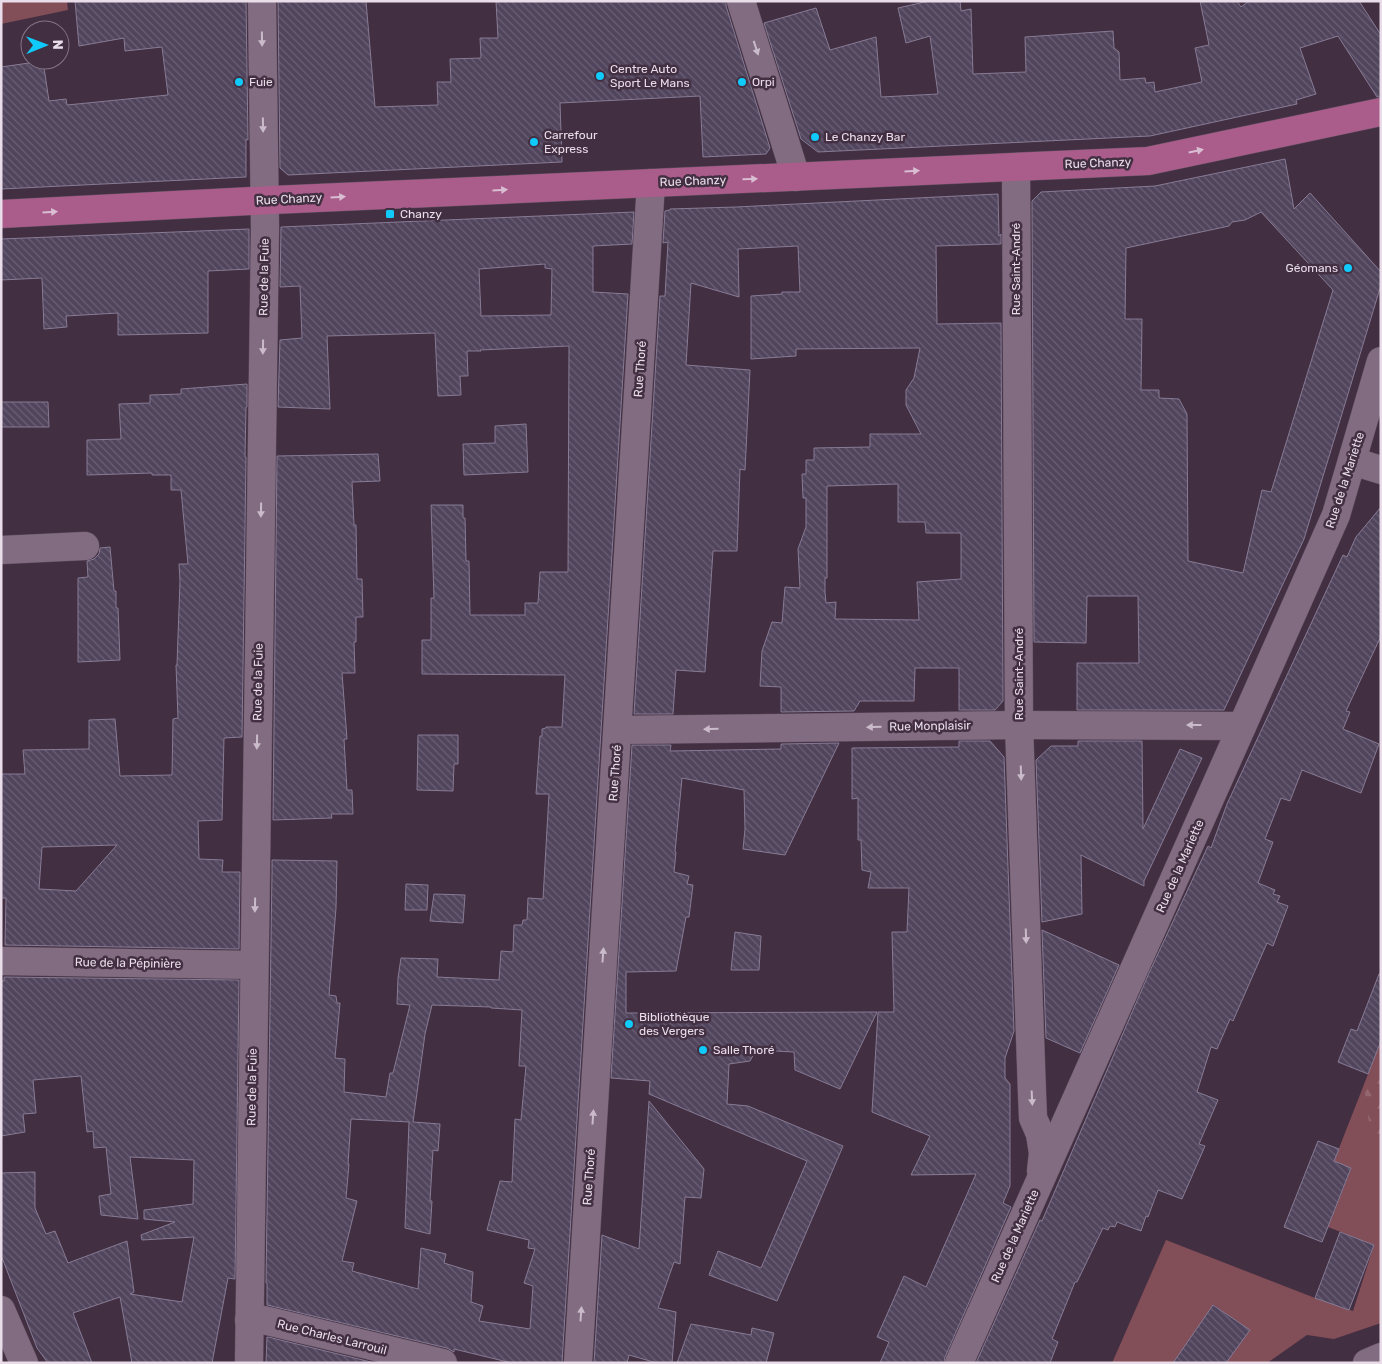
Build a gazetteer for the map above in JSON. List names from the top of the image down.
{
  "streets": {
    "main road": ["Rue Chanzy"],
    "street": [
      "Rue Saint-André",
      "Rue de la Fuie",
      "Rue Thoré",
      "Rue de la Mariette",
      "Rue Monplaisir",
      "Rue de la Pépinière",
      "Rue Charles Larrouil"
    ]
  },
  "crossings": [
    ["Rue Chanzy", "Rue Saint-André"],
    ["Rue Chanzy", "Rue de la Fuie"],
    ["Rue Chanzy", "Rue Thoré"],
    ["Rue Saint-André", "Rue de la Mariette"],
    ["Rue Saint-André", "Rue Monplaisir"],
    ["Rue de la Fuie", "Rue de la Pépinière"],
    ["Rue de la Fuie", "Rue Charles Larrouil"],
    ["Rue Thoré", "Rue Monplaisir"],
    ["Rue de la Mariette", "Rue Monplaisir"]
  ],
  "one_way": [
    "Rue Chanzy",
    "Rue Saint-André",
    "Rue de la Fuie",
    "Rue Thoré",
    "Rue Monplaisir"
  ],
  "places": {
    "other": [
      "Centre Auto Sport Le Mans",
      "Fuie",
      "Orpi",
      "Le Chanzy Bar",
      "Carrefour Express",
      "Géomans",
      "Bibliothèque des Vergers",
      "Salle Thoré"
    ],
    "transit": ["Chanzy"]
  },
  "north": "right"
}
